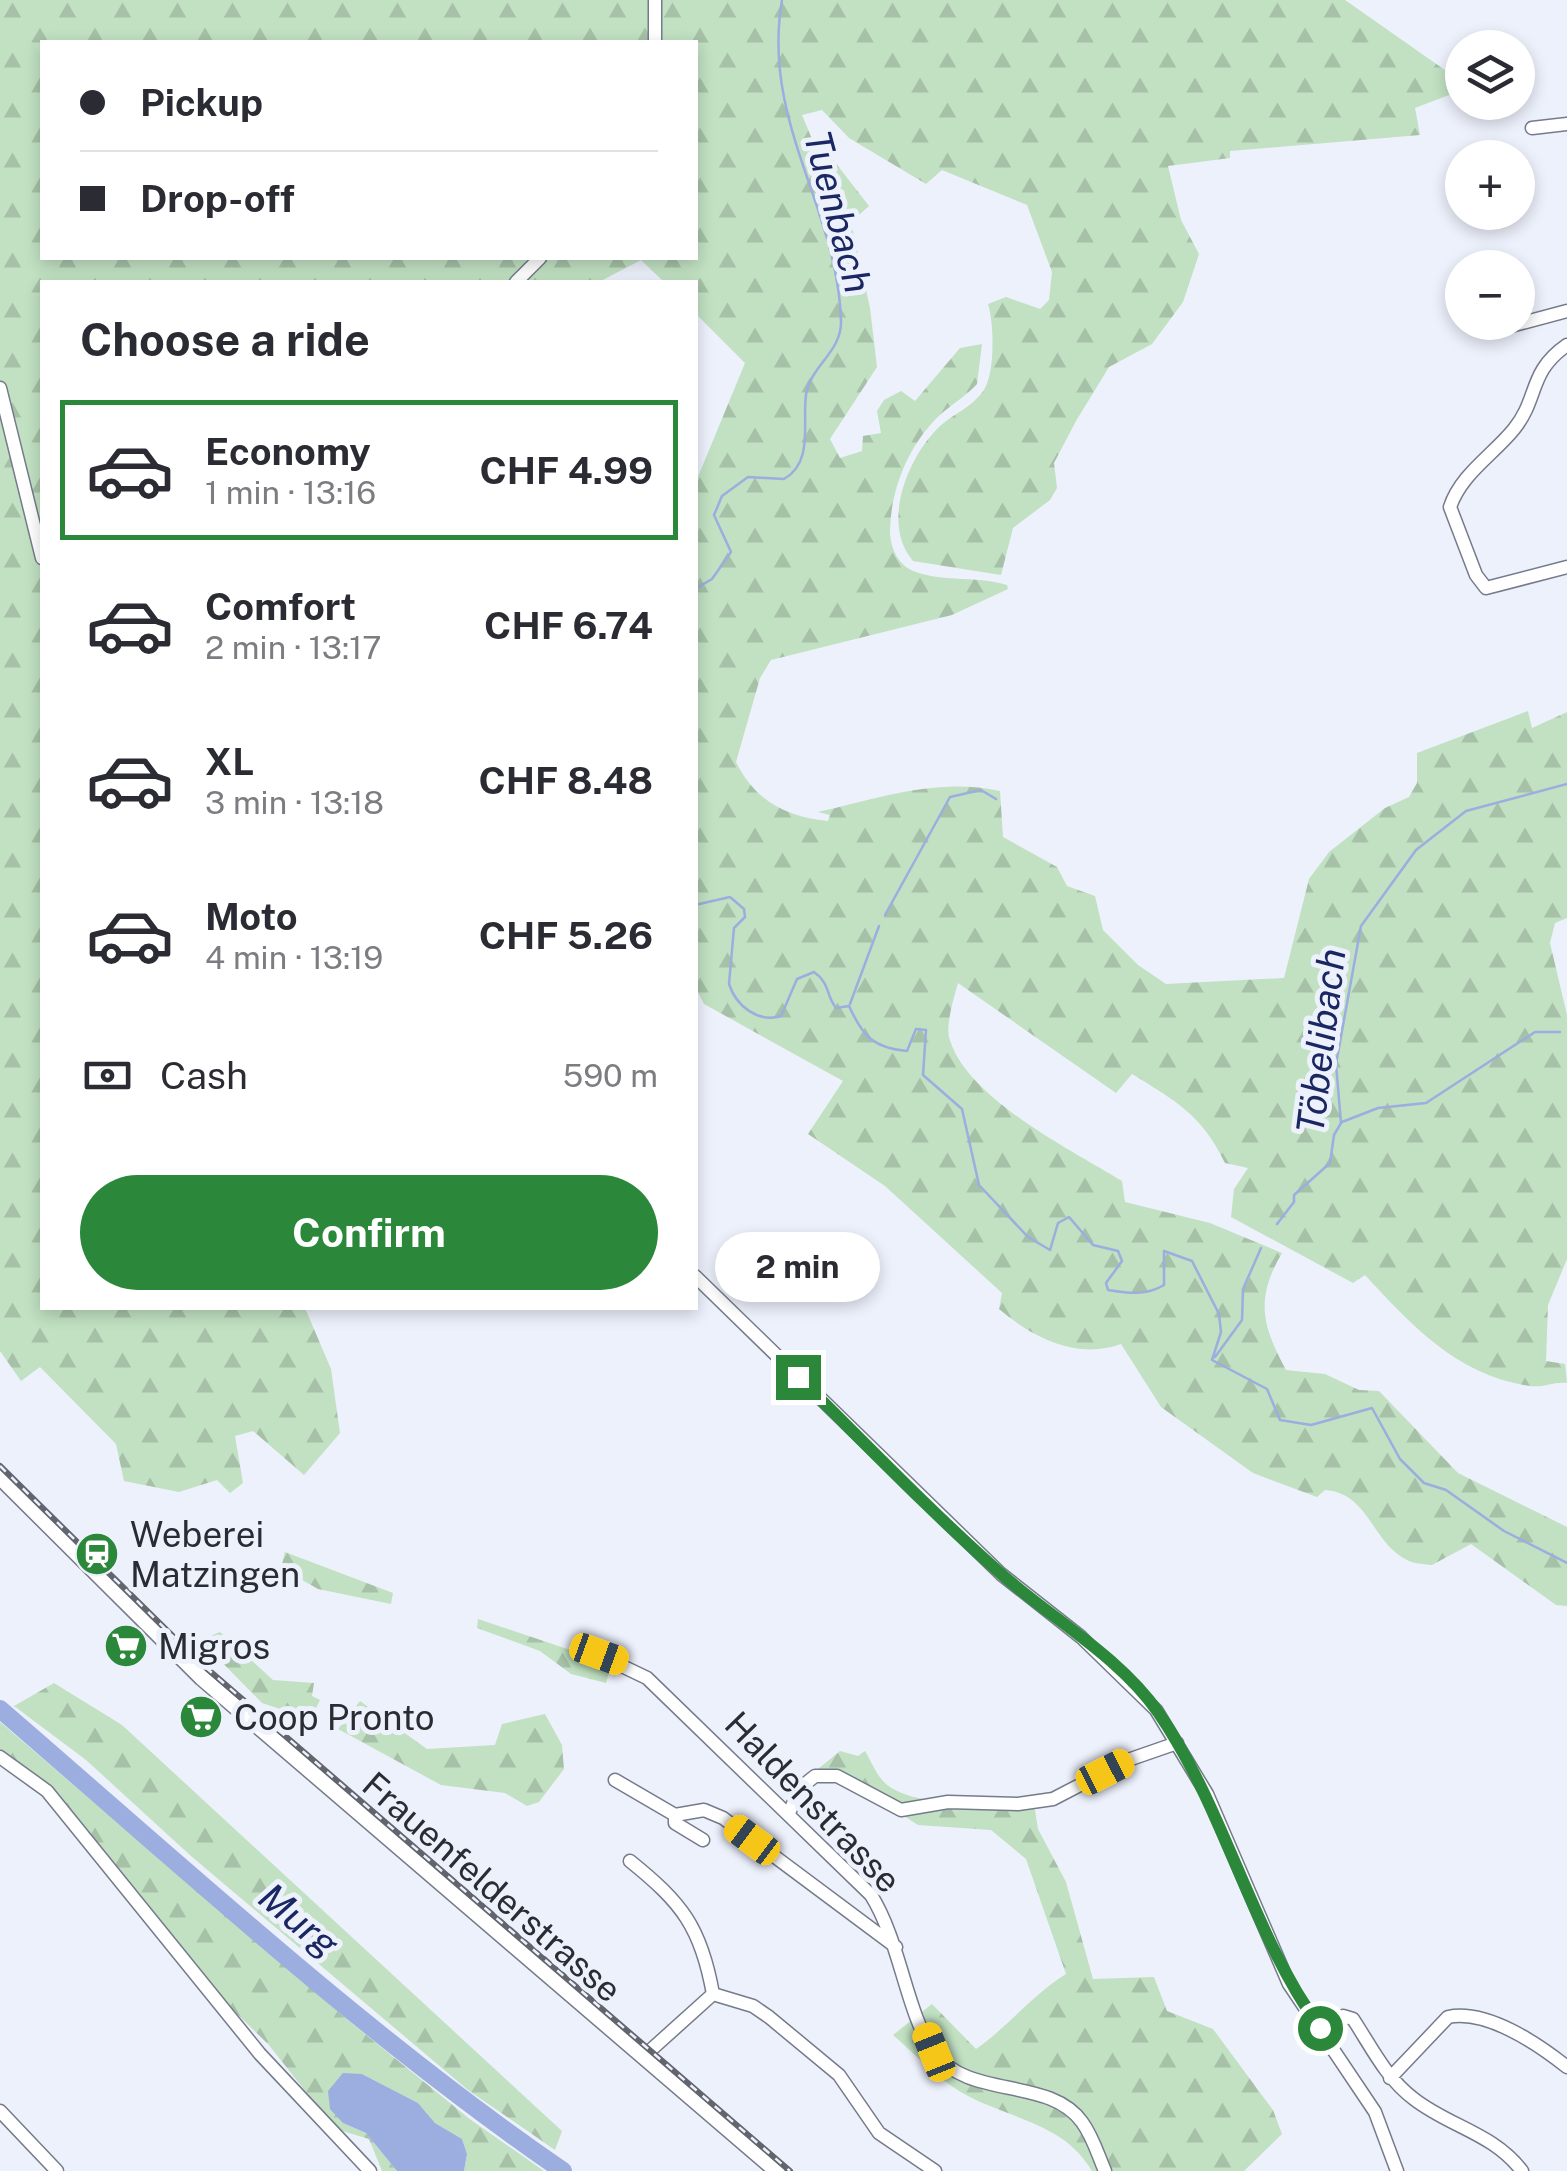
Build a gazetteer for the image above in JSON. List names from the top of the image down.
{
  "streets": {
    "main road": ["Frauenfelderstrasse"],
    "street": ["Haldenstrasse"]
  },
  "water": ["Tuenbach", "Töbelibach", "Murg"],
  "places": {
    "station": ["Weberei Matzingen"],
    "supermarket": ["Migros", "Coop Pronto"]
  },
  "page": {
    "map_buttons": ["+", "−"],
    "banner": ["Pickup", "Drop-off"],
    "heading": "Choose a ride",
    "list": [
      {
        "name": "Economy",
        "note": "1 min · 13:16",
        "value": "CHF 4.99"
      },
      {
        "name": "Comfort",
        "note": "2 min · 13:17",
        "value": "CHF 6.74"
      },
      {
        "name": "XL",
        "note": "3 min · 13:18",
        "value": "CHF 8.48"
      },
      {
        "name": "Moto",
        "note": "4 min · 13:19",
        "value": "CHF 5.26"
      }
    ],
    "pay": ["Cash", "590 m"],
    "buttons": "Confirm",
    "bubble": "2 min"
  }
}
